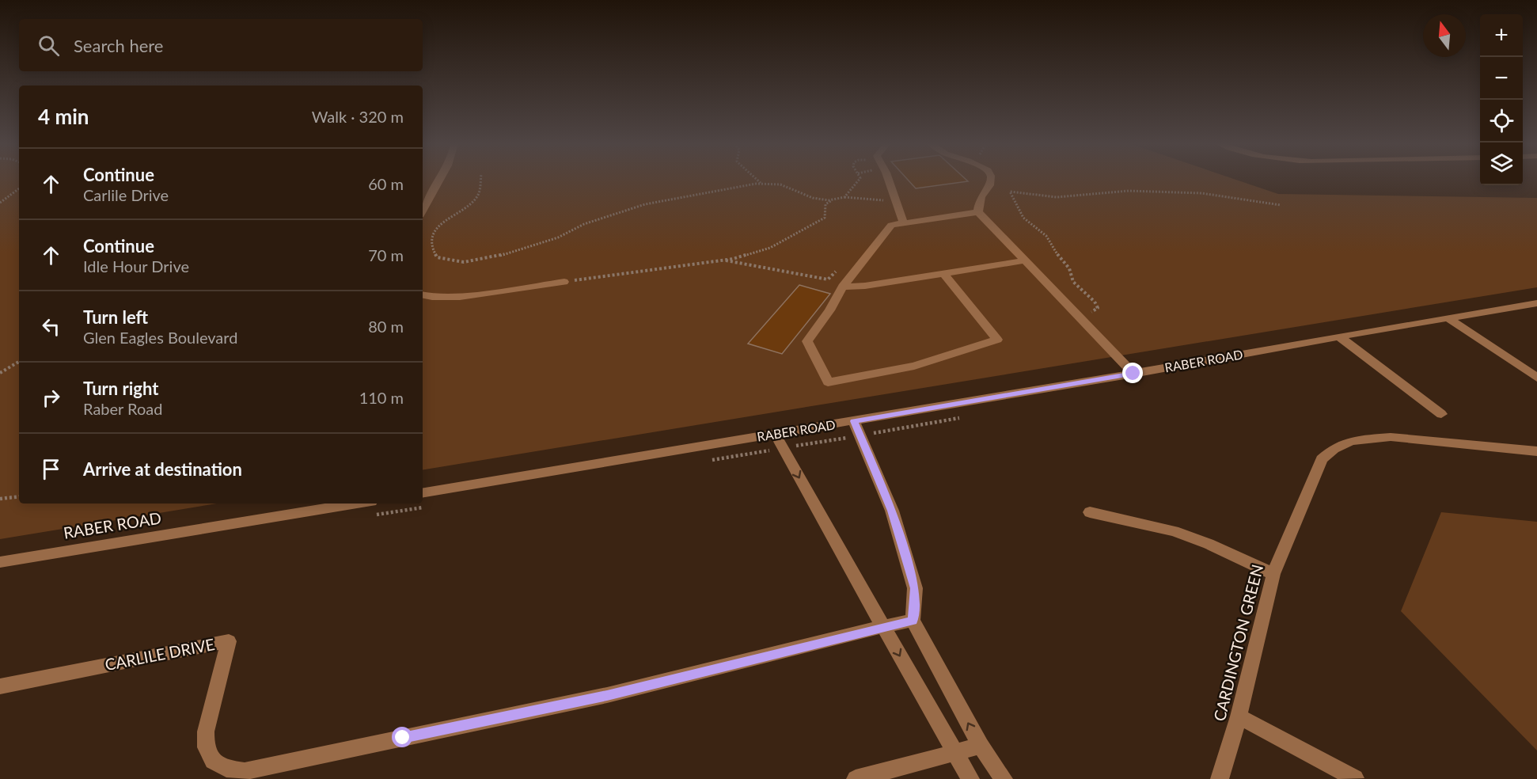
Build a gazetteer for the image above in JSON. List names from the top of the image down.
{
  "streets": {
    "street": ["RABER ROAD", "CARDINGTON GREEN", "CARLILE DRIVE"]
  },
  "north": "top",
  "page": {
    "map_buttons": ["+", "−"],
    "search": "Search here",
    "heading": ["4 min", "Walk · 320 m"],
    "list": [
      ["Continue", "Carlile Drive", "60 m"],
      ["Continue", "Idle Hour Drive", "70 m"],
      ["Turn left", "Glen Eagles Boulevard", "80 m"],
      ["Turn right", "Raber Road", "110 m"],
      "Arrive at destination"
    ]
  }
}
